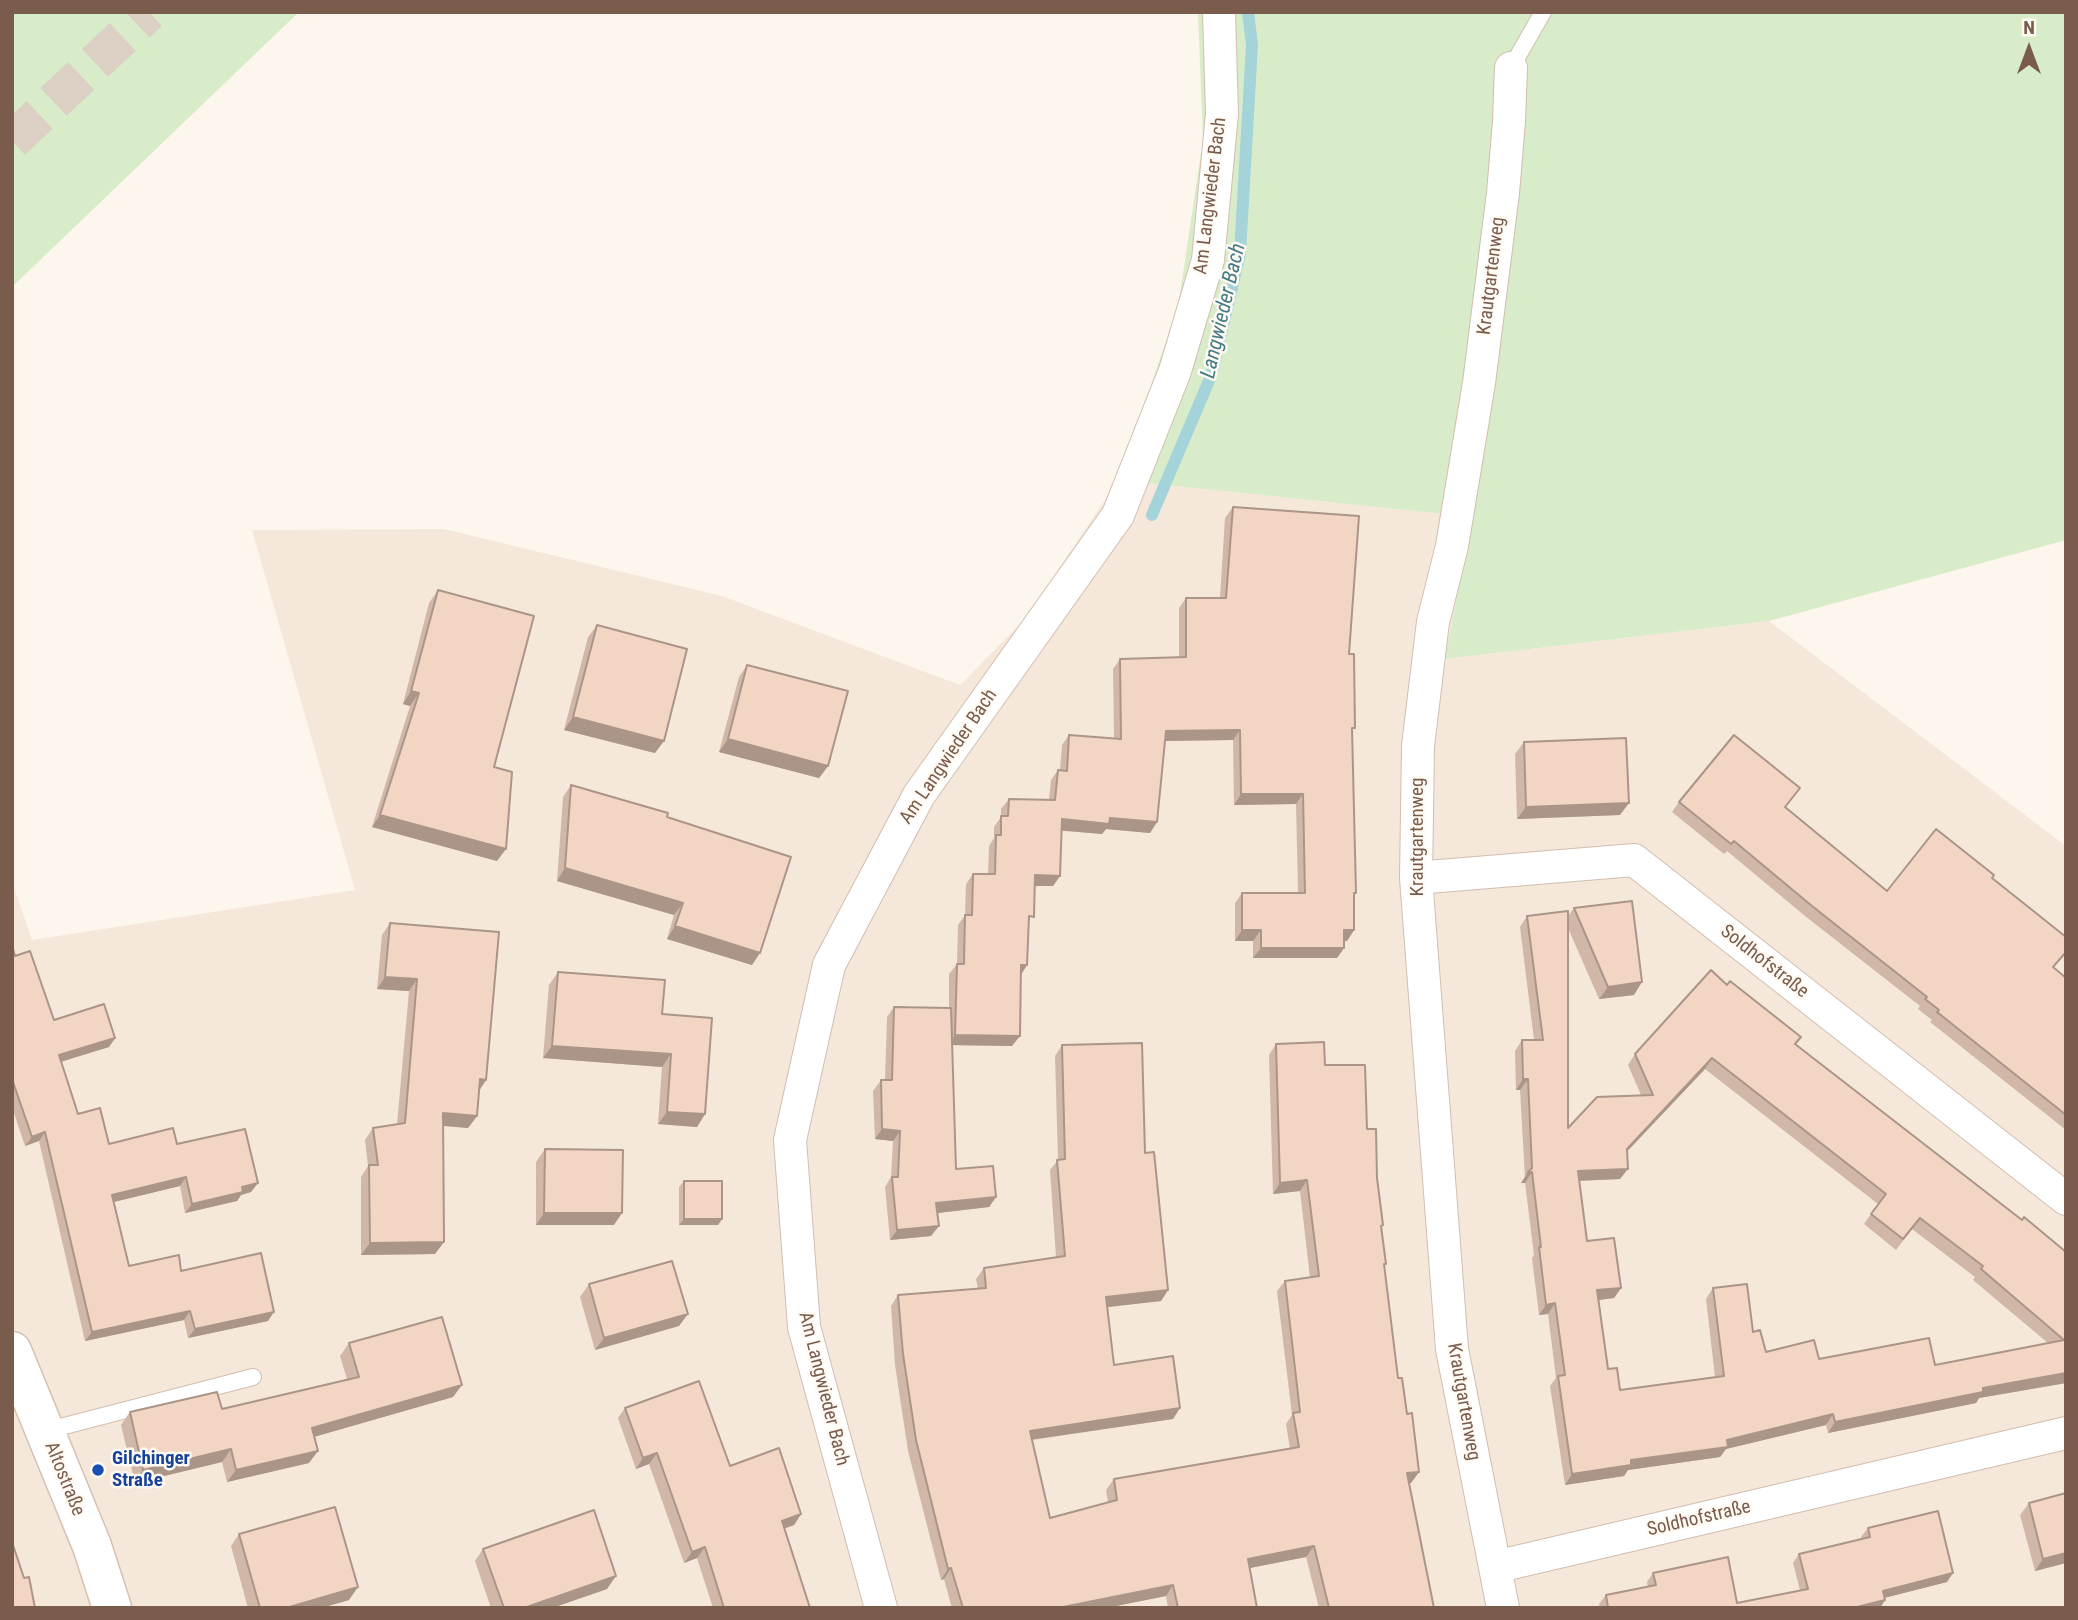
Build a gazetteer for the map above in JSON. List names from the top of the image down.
{
  "streets": {
    "main road": ["Altostraße"],
    "street": ["Am Langwieder Bach", "Krautgartenweg", "Soldhofstraße"]
  },
  "crossings": [
    ["Krautgartenweg", "Soldhofstraße"]
  ],
  "water": ["Langwieder Bach"],
  "places": ["Gilchinger Straße"],
  "north": "top"
}
